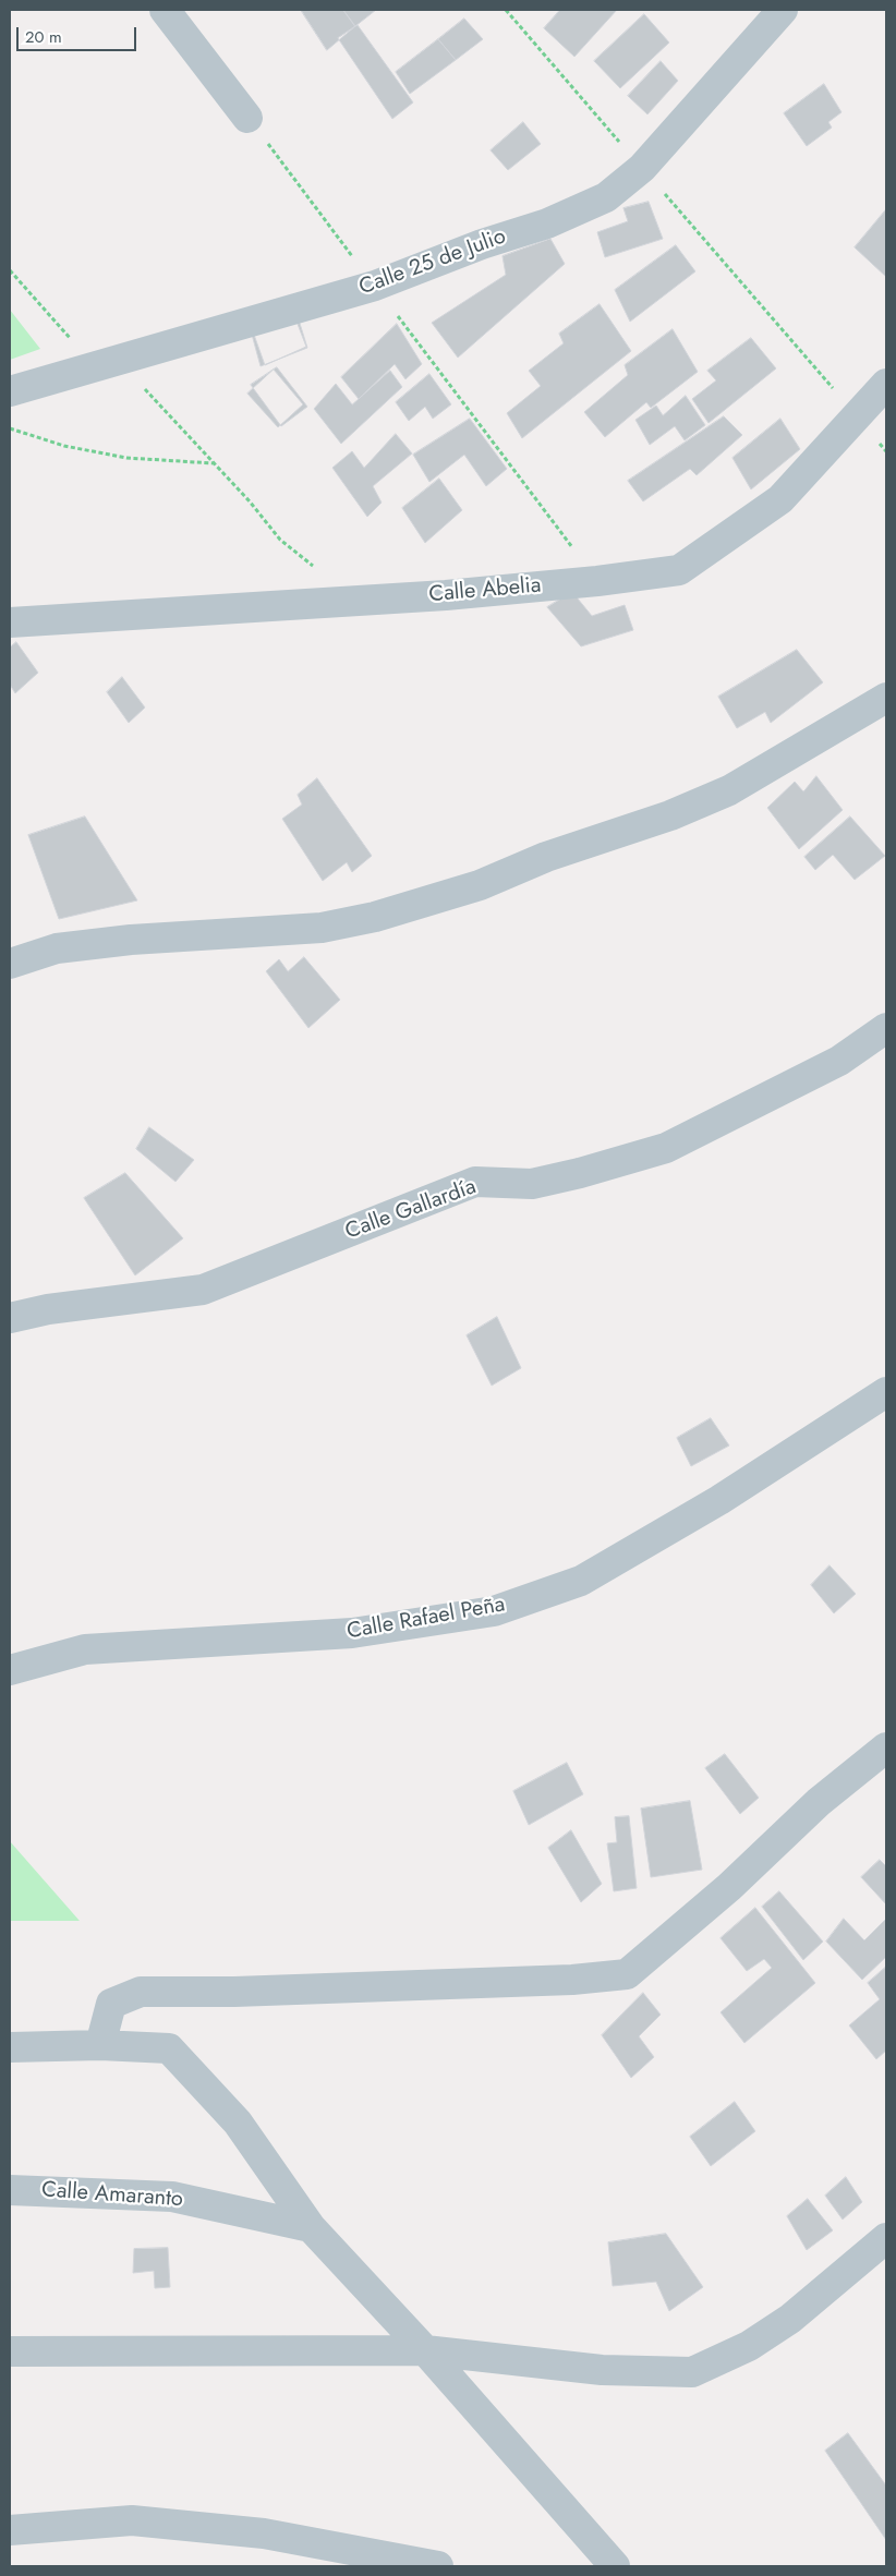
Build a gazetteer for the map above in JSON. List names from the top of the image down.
{
  "streets": {
    "street": [
      "Calle 25 de Julio",
      "Calle Abelia",
      "Calle Gallardía",
      "Calle Rafael Peña",
      "Calle Amaranto"
    ]
  },
  "scale_bar": "20 m"
}
